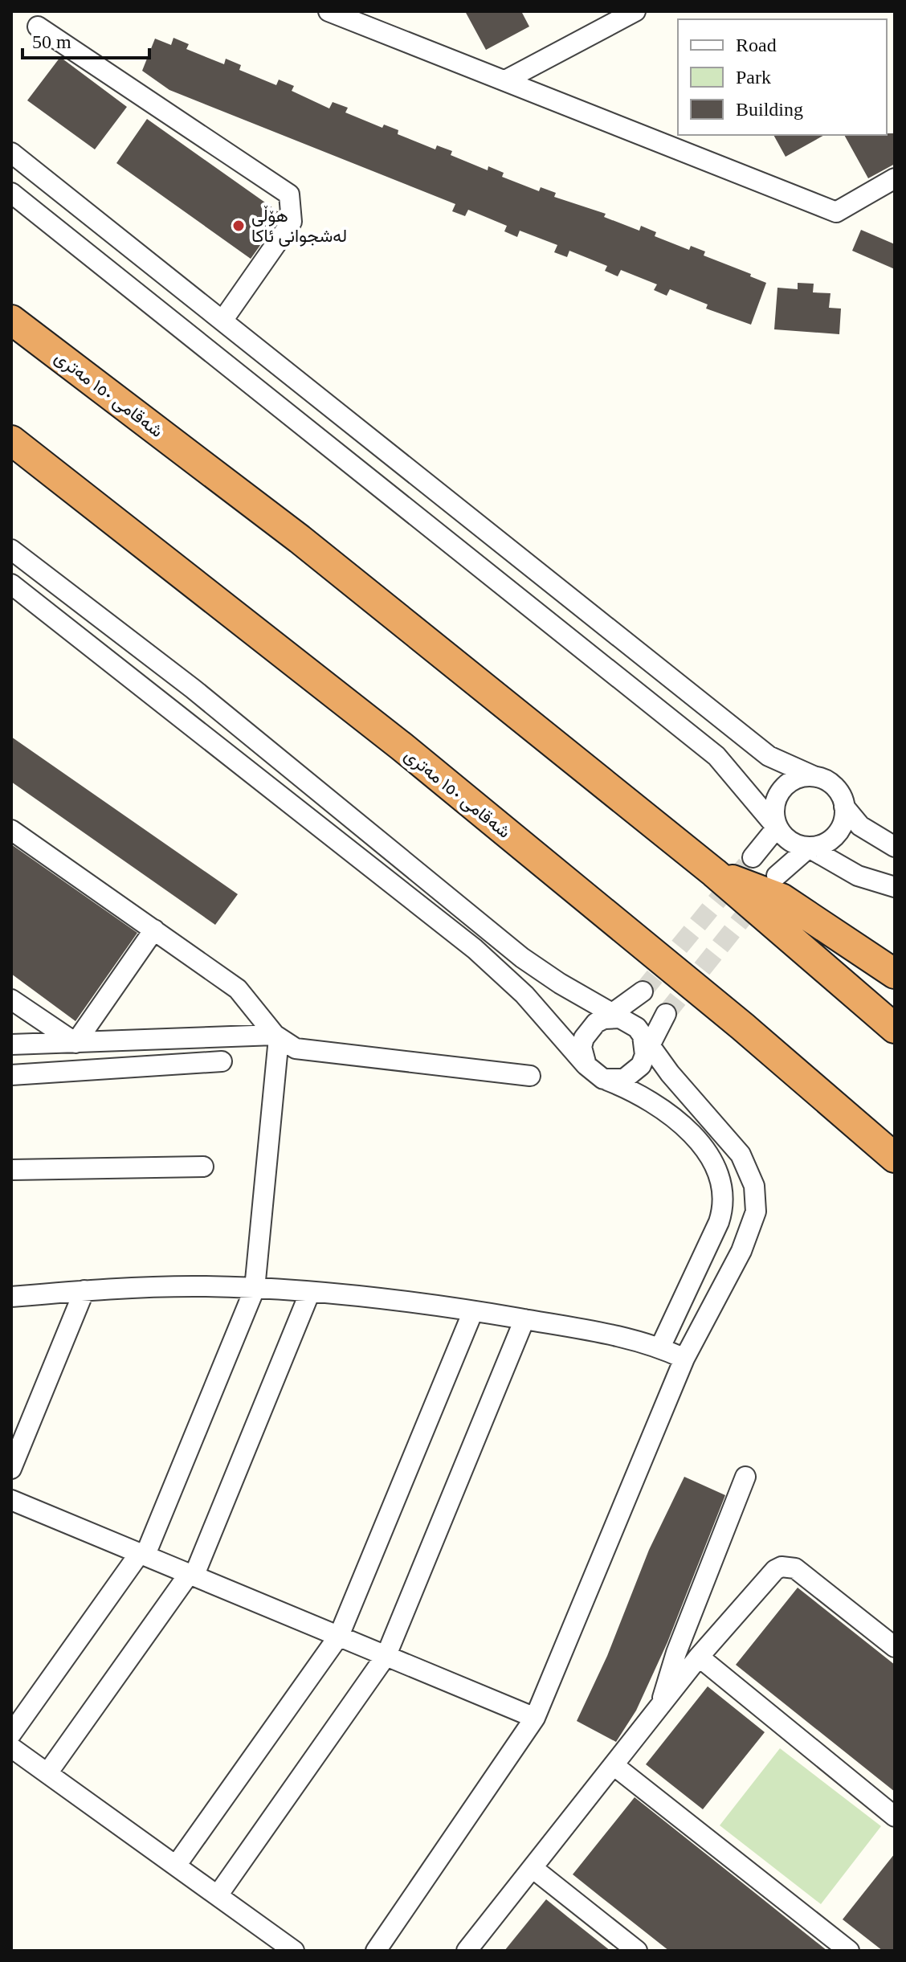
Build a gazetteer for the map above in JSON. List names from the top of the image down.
{
  "streets": {
    "highway": ["شەقامی ١٥٠ مەتری"]
  },
  "places": ["هۆڵی لەشجوانی ئاکا"],
  "legend": ["Road", "Park", "Building"],
  "scale_bar": "50 m"
}
